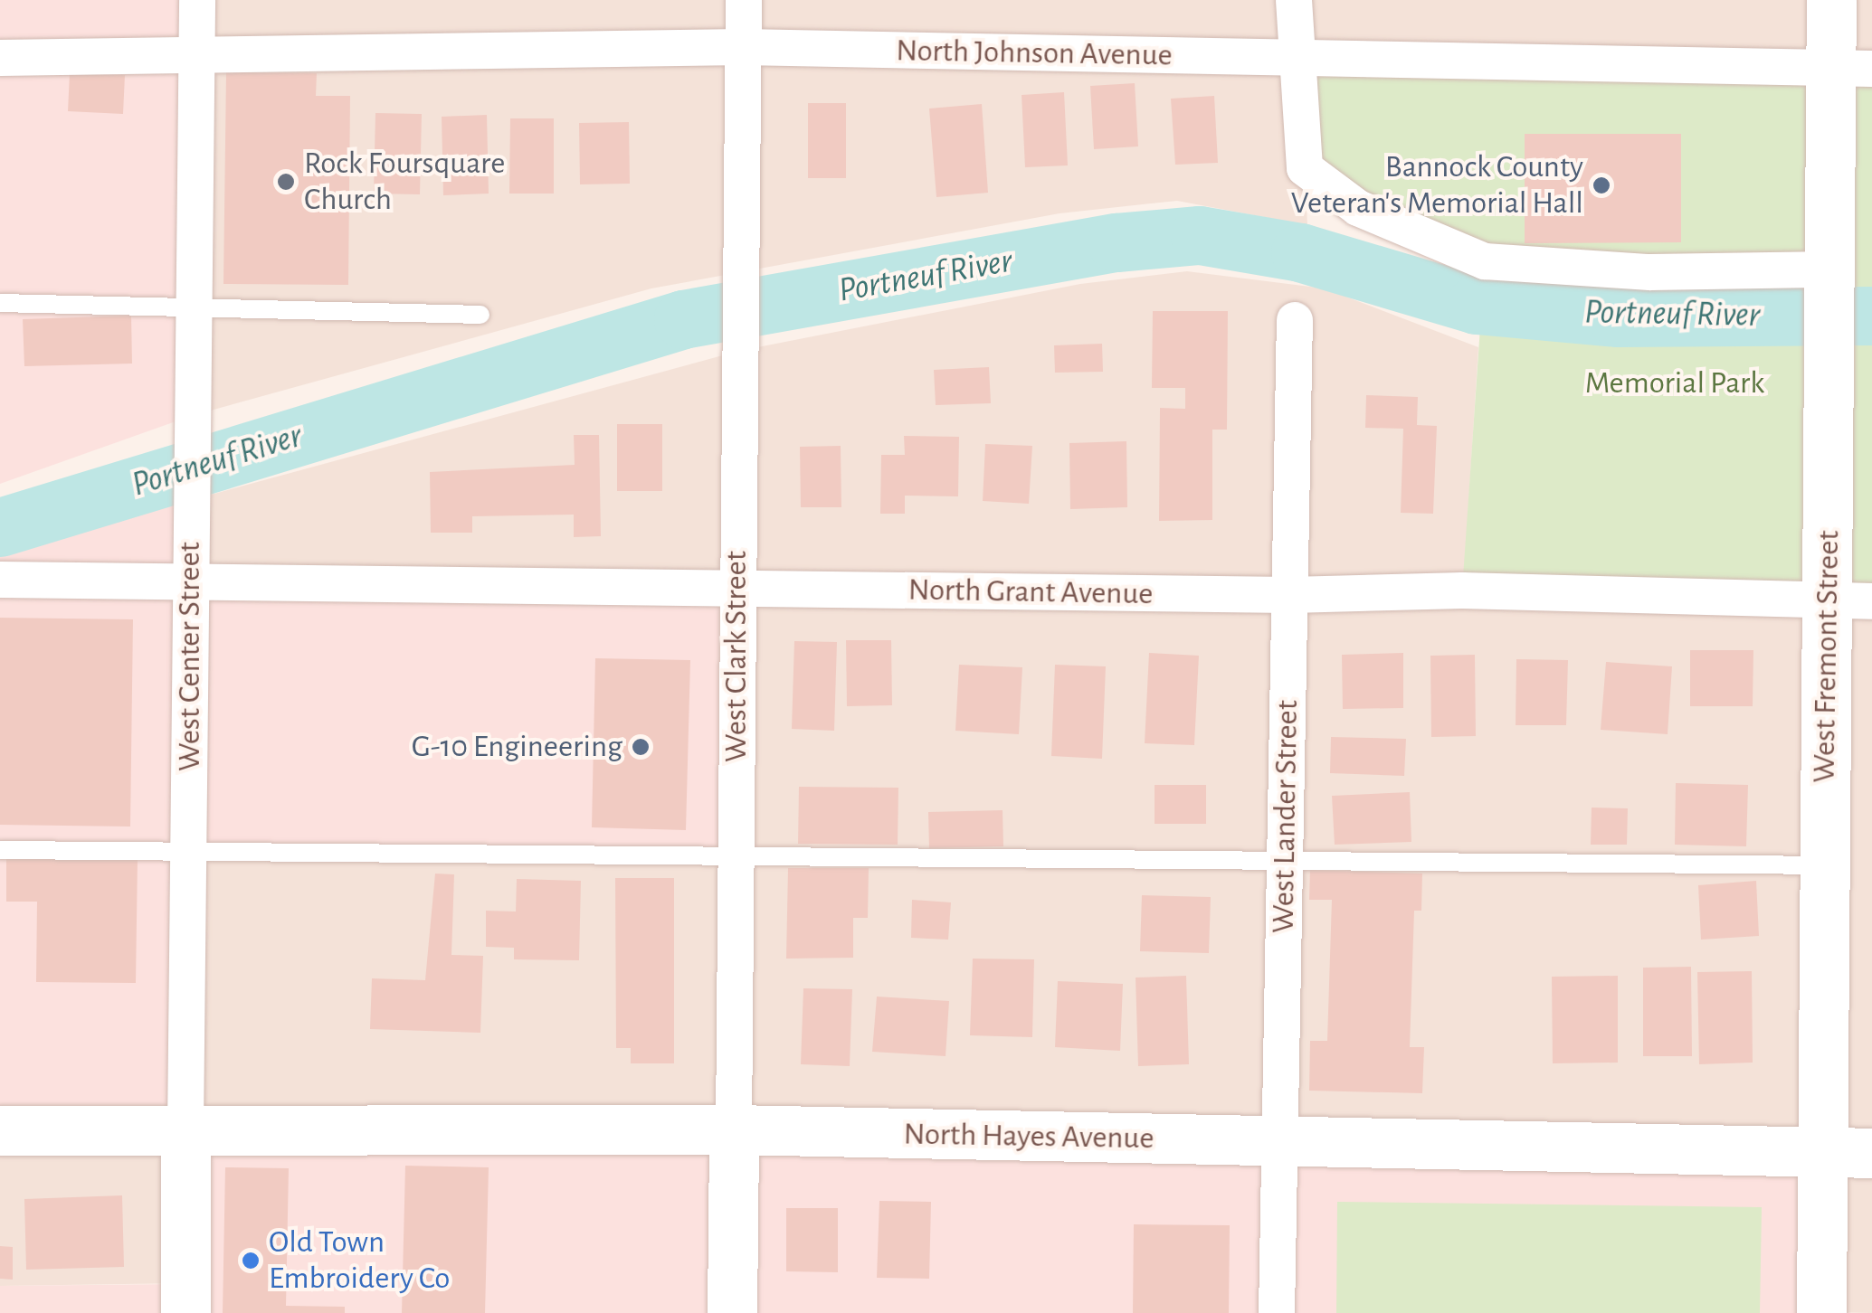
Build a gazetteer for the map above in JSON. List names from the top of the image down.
{
  "streets": {
    "street": [
      "North Johnson Avenue",
      "North Grant Avenue",
      "West Center Street",
      "West Clark Street",
      "West Fremont Street",
      "West Lander Street",
      "North Hayes Avenue"
    ]
  },
  "crossings": [
    ["North Johnson Avenue", "West Center Street"],
    ["North Johnson Avenue", "West Clark Street"],
    ["North Johnson Avenue", "West Fremont Street"],
    ["North Grant Avenue", "West Center Street"],
    ["North Grant Avenue", "West Clark Street"],
    ["North Grant Avenue", "West Fremont Street"],
    ["North Grant Avenue", "West Lander Street"],
    ["West Center Street", "North Hayes Avenue"],
    ["West Clark Street", "North Hayes Avenue"],
    ["West Fremont Street", "North Hayes Avenue"],
    ["West Lander Street", "North Hayes Avenue"]
  ],
  "water": ["Portneuf River"],
  "parks": ["Memorial Park"],
  "places": [
    "Rock Foursquare Church",
    "Bannock County Veteran's Memorial Hall",
    "G-10 Engineering",
    "Old Town Embroidery Co"
  ]
}
